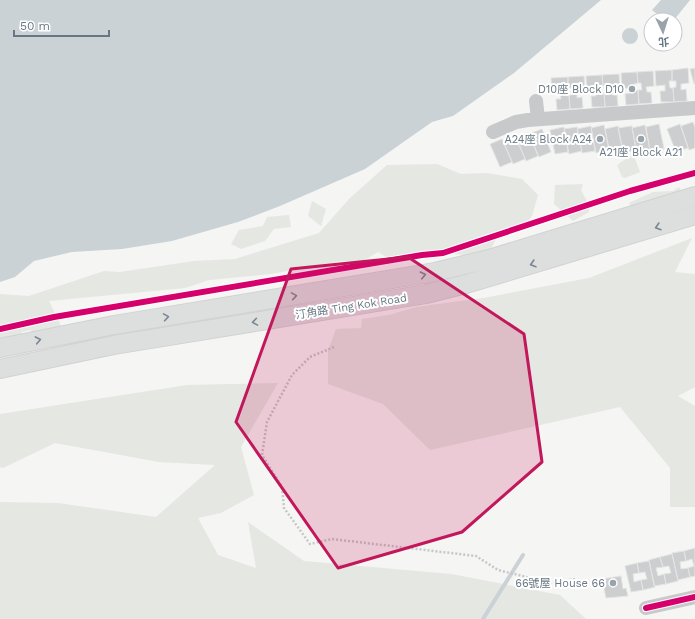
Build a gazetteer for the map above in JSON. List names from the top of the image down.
{
  "streets": {
    "main road": ["汀角路 Ting Kok Road"]
  },
  "places": [
    "D10座 Block D10",
    "A24座 Block A24",
    "A21座 Block A21",
    "66號屋 House 66"
  ],
  "scale_bar": "50 m",
  "north": "bottom"
}
